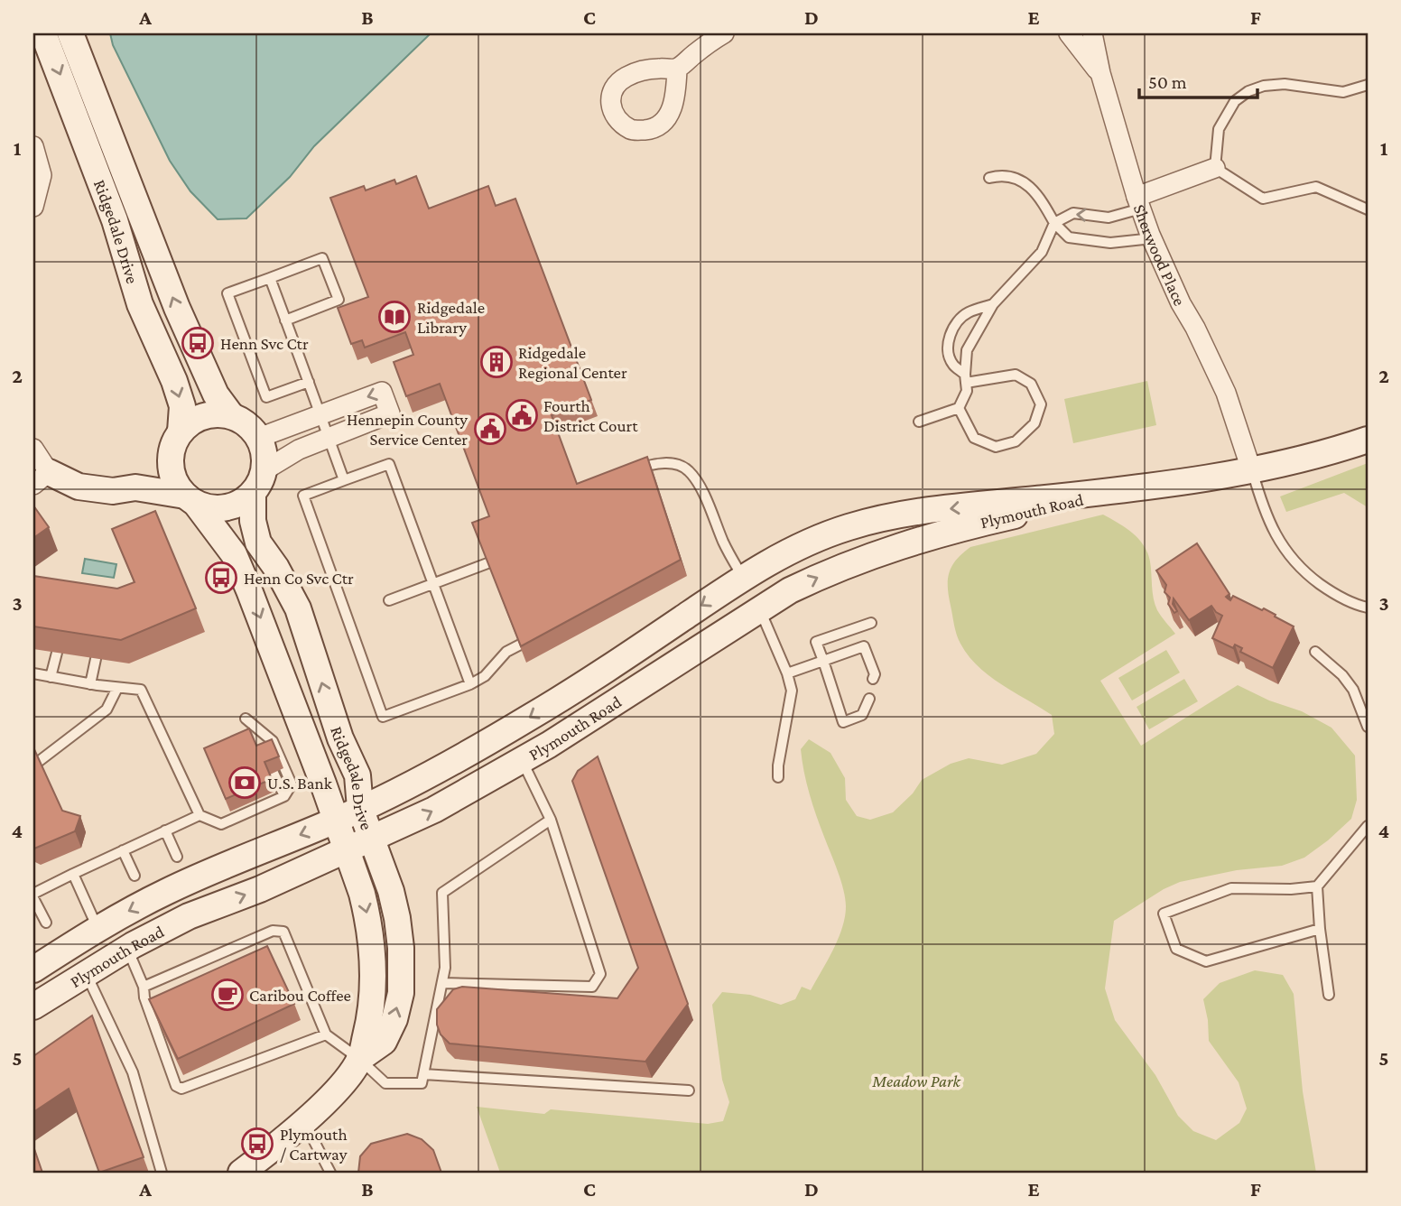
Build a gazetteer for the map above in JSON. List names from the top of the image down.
{
  "streets": {
    "main road": ["Ridgedale Drive", "Plymouth Road"],
    "street": ["Sherwood Place"]
  },
  "crossings": [
    ["Ridgedale Drive", "Plymouth Road"],
    ["Sherwood Place", "Plymouth Road"]
  ],
  "parks": ["Meadow Park"],
  "places": {
    "library": ["Ridgedale Library"],
    "bus stop": ["Henn Svc Ctr", "Henn Co Svc Ctr", "Plymouth / Cartway"],
    "building": ["Ridgedale Regional Center"],
    "public building": ["Fourth District Court", "Hennepin County Service Center"],
    "bank": ["U.S. Bank"],
    "cafe": ["Caribou Coffee"]
  },
  "scale_bar": "50 m",
  "grid": {
    "columns": [
      "A",
      "B",
      "C",
      "D",
      "E",
      "F"
    ],
    "rows": [
      "1",
      "2",
      "3",
      "4",
      "5"
    ]
  }
}
